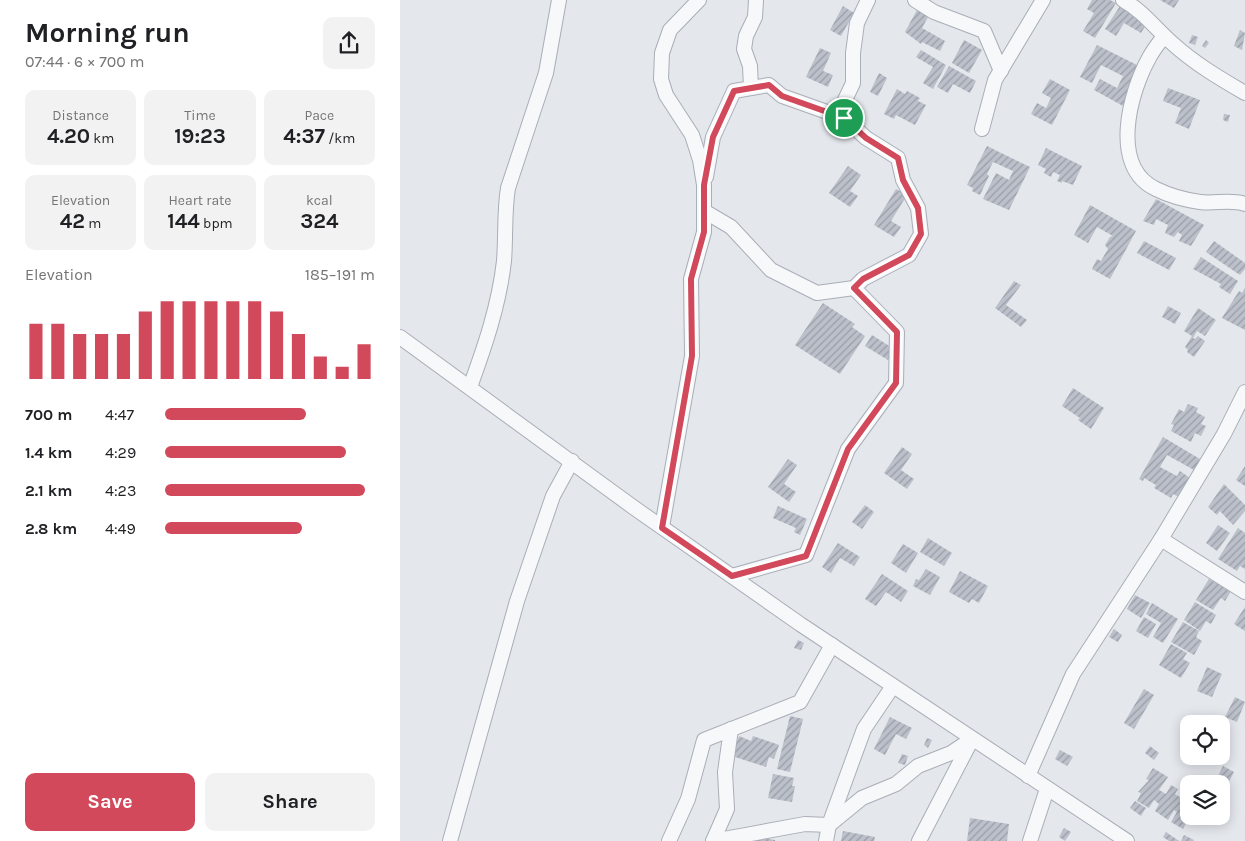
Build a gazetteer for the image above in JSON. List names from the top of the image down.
{
  "page": {
    "heading": ["Morning run", "07:44 · 6 × 700 m"],
    "stats": [
      ["Distance", "4.20 km"],
      ["Time", "19:23"],
      ["Pace", "4:37 /km"],
      ["Elevation", "42 m"],
      ["Heart rate", "144 bpm"],
      ["kcal", "324"]
    ],
    "chart": ["Elevation", "185–191 m"],
    "list": [
      {
        "name": "700 m",
        "note": "4:47"
      },
      {
        "name": "1.4 km",
        "note": "4:29"
      },
      {
        "name": "2.1 km",
        "note": "4:23"
      },
      {
        "name": "2.8 km",
        "note": "4:49"
      }
    ],
    "buttons": ["Save", "Share"]
  }
}
